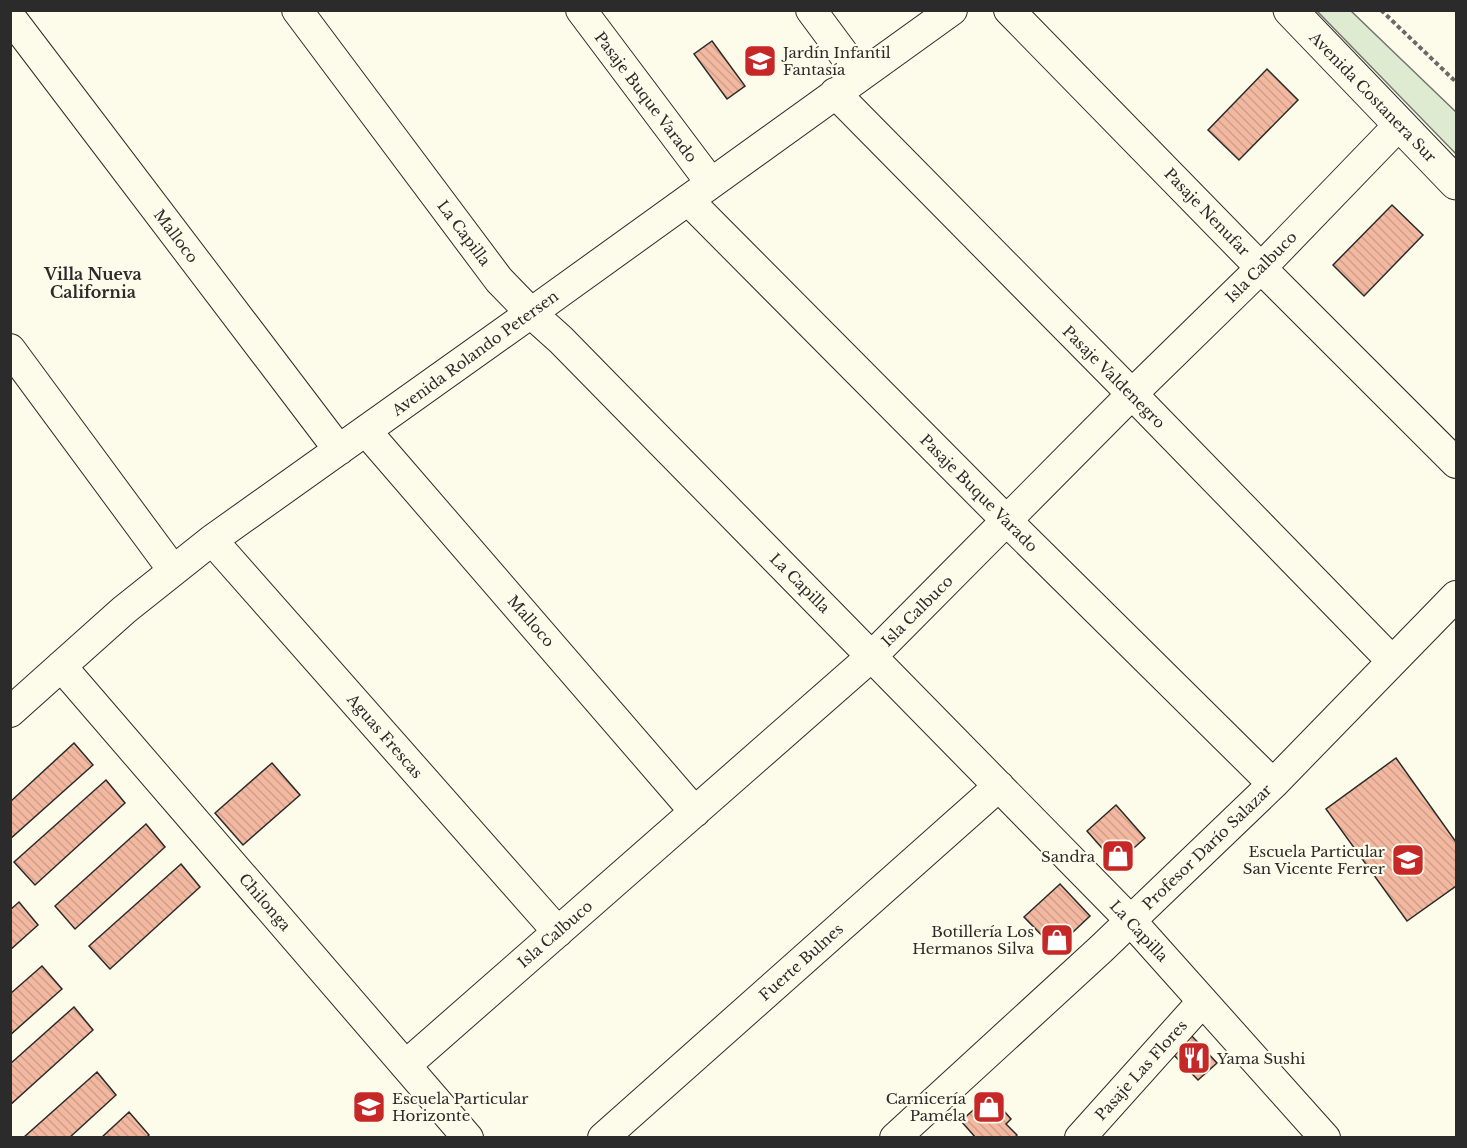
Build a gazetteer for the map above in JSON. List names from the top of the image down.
{
  "streets": {
    "main road": ["Avenida Costanera Sur"],
    "street": [
      "Pasaje Buque Varado",
      "Pasaje Nenufar",
      "La Capilla",
      "Malloco",
      "Isla Calbuco",
      "Avenida Rolando Petersen",
      "Pasaje Valdenegro",
      "Aguas Frescas",
      "Profesor Darío Salazar",
      "Chilonga",
      "Fuerte Bulnes",
      "Pasaje Las Flores"
    ]
  },
  "crossings": [
    ["Pasaje Buque Varado", "Isla Calbuco"],
    ["Pasaje Buque Varado", "Avenida Rolando Petersen"],
    ["Pasaje Buque Varado", "Profesor Darío Salazar"],
    ["Avenida Costanera Sur", "Isla Calbuco"],
    ["Pasaje Nenufar", "Isla Calbuco"],
    ["La Capilla", "Isla Calbuco"],
    ["La Capilla", "Avenida Rolando Petersen"],
    ["La Capilla", "Profesor Darío Salazar"],
    ["La Capilla", "Fuerte Bulnes"],
    ["La Capilla", "Pasaje Las Flores"],
    ["Malloco", "Isla Calbuco"],
    ["Malloco", "Avenida Rolando Petersen"],
    ["Isla Calbuco", "Pasaje Valdenegro"],
    ["Isla Calbuco", "Aguas Frescas"],
    ["Isla Calbuco", "Chilonga"],
    ["Avenida Rolando Petersen", "Pasaje Valdenegro"],
    ["Avenida Rolando Petersen", "Aguas Frescas"],
    ["Avenida Rolando Petersen", "Chilonga"],
    ["Pasaje Valdenegro", "Profesor Darío Salazar"]
  ],
  "districts": ["Villa Nueva California"],
  "places": {
    "school or university": ["Jardín Infantil Fantasía", "Escuela Particular San Vicente Ferrer", "Escuela Particular Horizonte"],
    "shop": ["Sandra", "Botillería Los Hermanos Silva", "Carnicería Pamela"],
    "restaurant": ["Yama Sushi"]
  }
}
